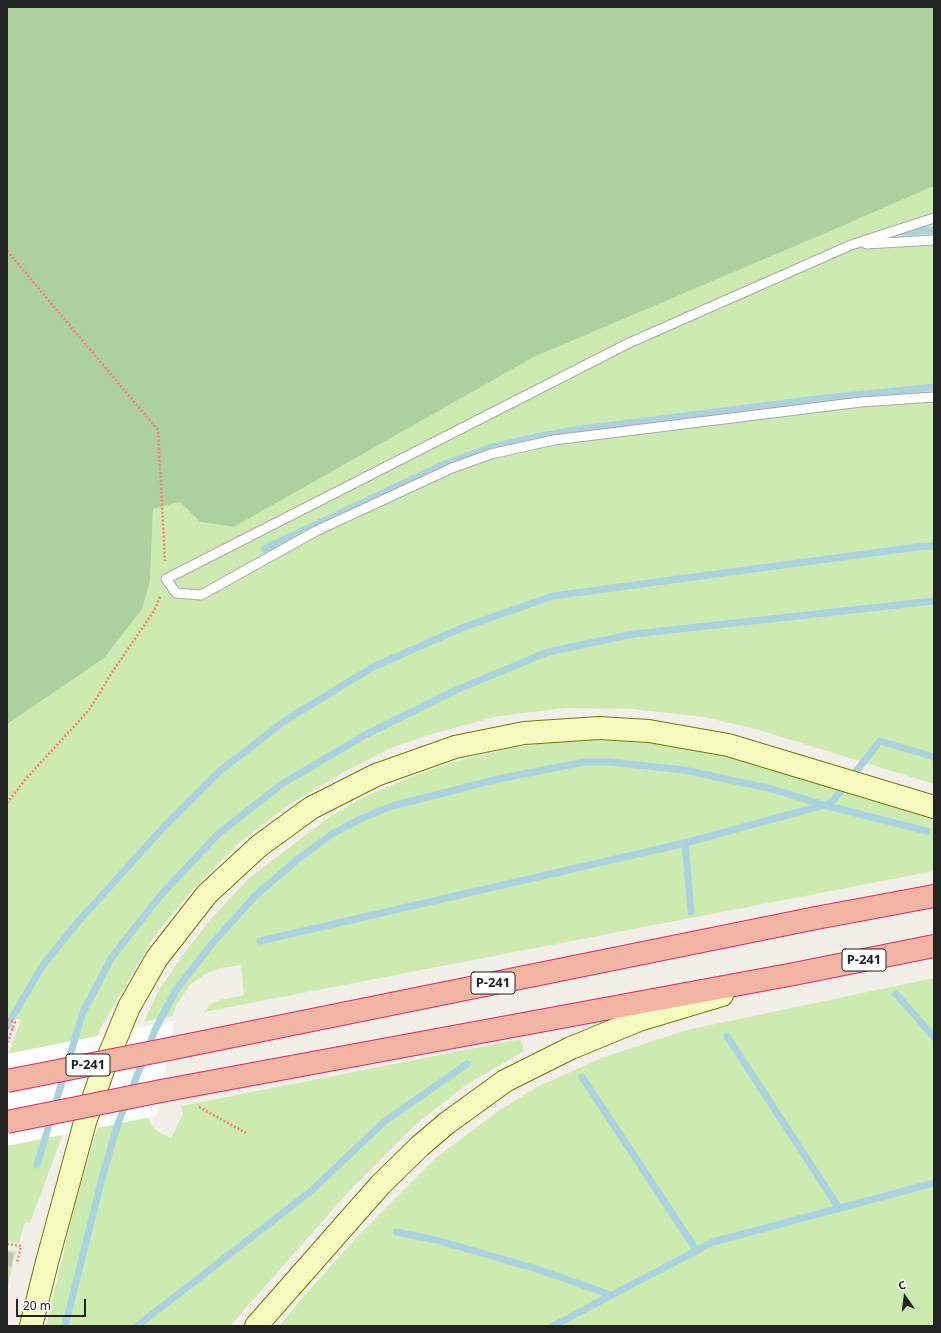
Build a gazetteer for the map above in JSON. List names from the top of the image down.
{
  "streets": {
    "highway": ["Р-241"]
  },
  "scale_bar": "20 m",
  "north": "top"
}
